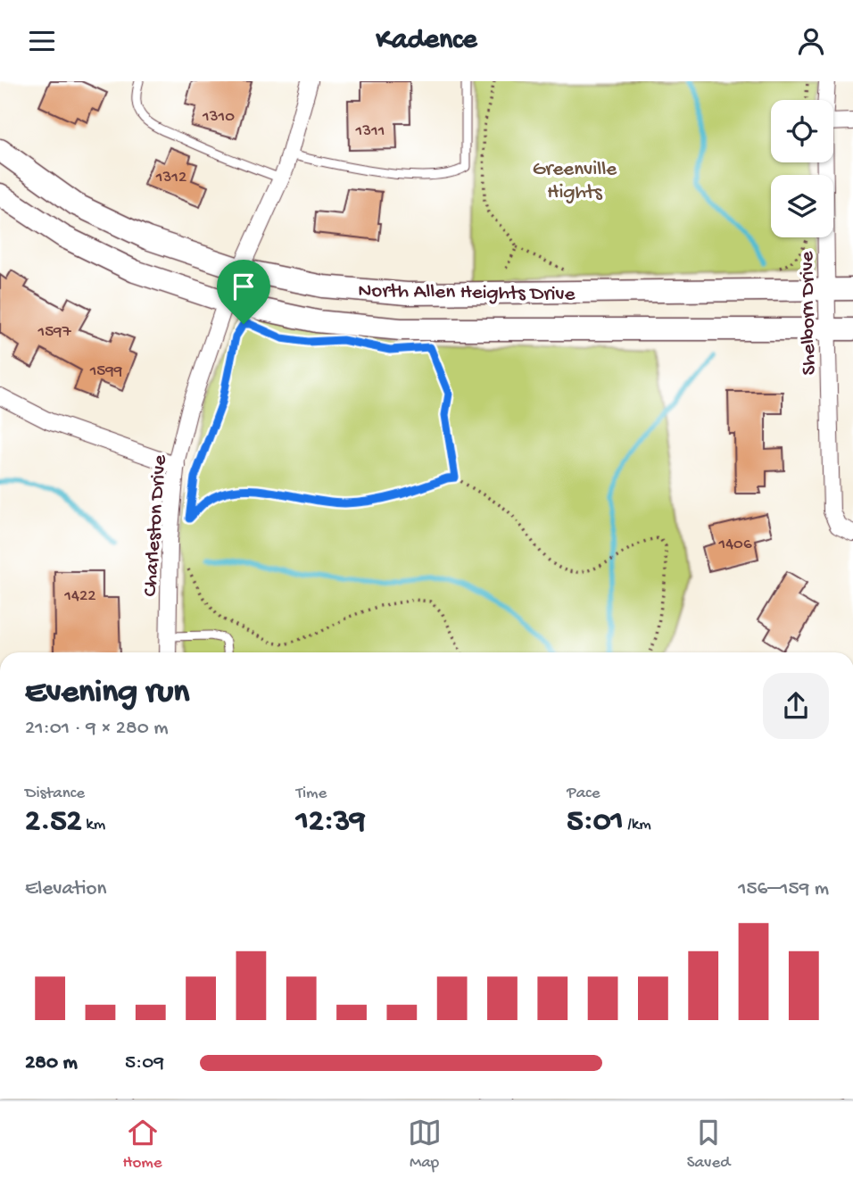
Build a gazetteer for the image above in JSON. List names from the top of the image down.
{
  "streets": {
    "main road": ["North Allen Heights Drive"],
    "street": ["Shelborn Drive", "Charleston Drive"]
  },
  "crossings": [
    ["North Allen Heights Drive", "Shelborn Drive"],
    ["North Allen Heights Drive", "Charleston Drive"]
  ],
  "parks": ["Greenville Hights"],
  "house_numbers": [
    "1310",
    "1311",
    "1312",
    "1597",
    "1599",
    "1406",
    "1422"
  ],
  "page": {
    "header": "Kadence",
    "heading": ["Evening run", "21:01 · 9 × 280 m"],
    "stats": [
      ["Distance", "2.52 km"],
      ["Time", "12:39"],
      ["Pace", "5:01 /km"]
    ],
    "chart": ["Elevation", "156–159 m"],
    "list": [
      {
        "name": "280 m",
        "note": "5:09"
      }
    ],
    "tabs": ["Home", "Map", "Saved"]
  }
}
